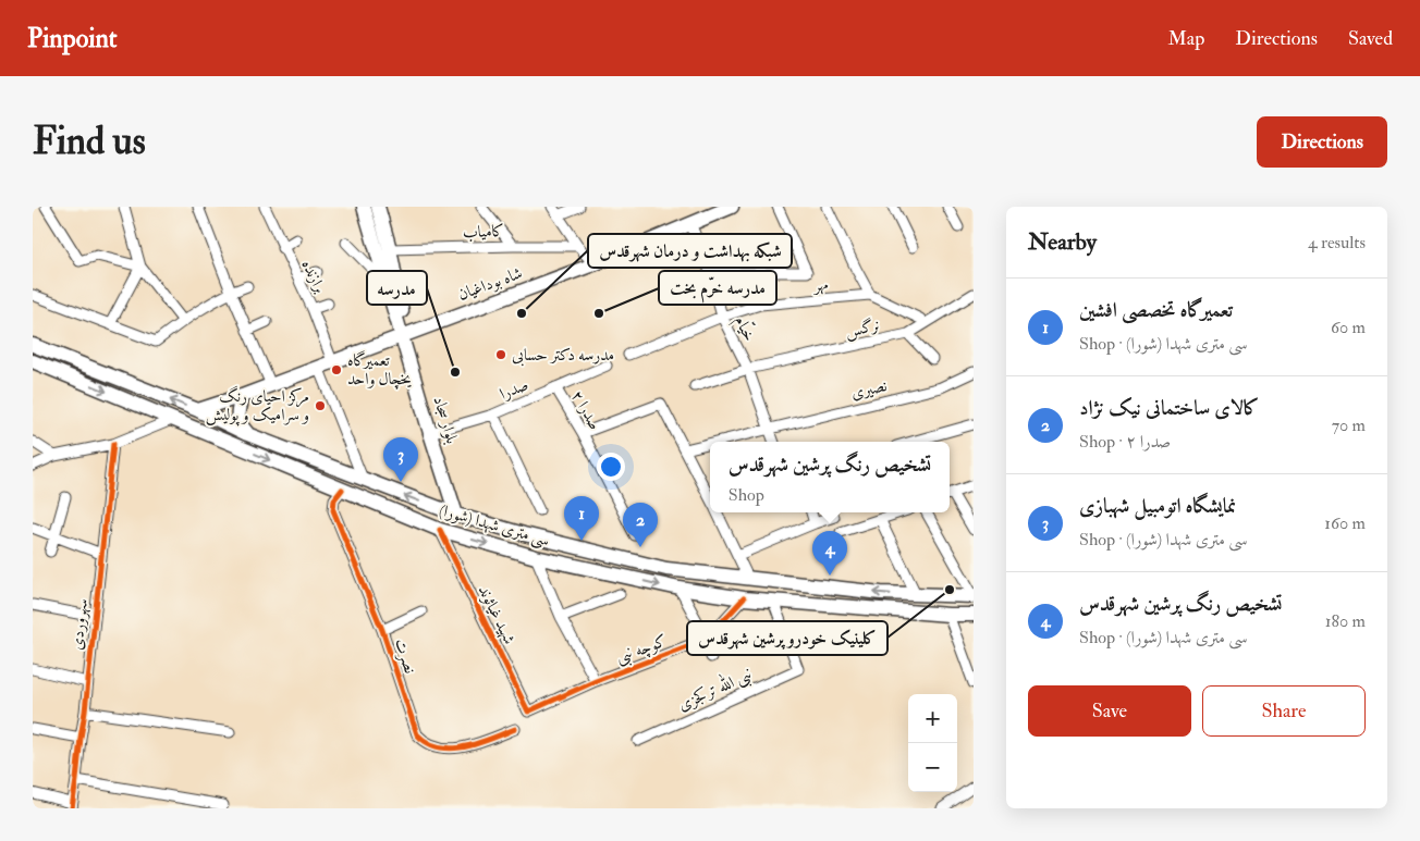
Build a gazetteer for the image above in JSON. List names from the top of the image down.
{
  "streets": {
    "main road": ["شاه بوداغیان", "بلوار سجاد", "سی متری شهدا (شورا)"],
    "street": [
      "کامیاب",
      "برازنده",
      "مهر",
      "خیّام",
      "نرگس",
      "صدرا",
      "نصیری",
      "صدرا ۲",
      "شهید غیاثوند",
      "سهروردی",
      "کوچه نبی",
      "نصرت",
      "نبی الله ترکجزی"
    ]
  },
  "crossings": [
    ["کامیاب", "بلوار سجاد"],
    ["برازنده", "شاه بوداغیان"],
    ["شاه بوداغیان", "خیّام"],
    ["شاه بوداغیان", "بلوار سجاد"],
    ["شاه بوداغیان", "سی متری شهدا (شورا)"],
    ["مهر", "خیّام"],
    ["خیّام", "نرگس"],
    ["خیّام", "نصیری"],
    ["صدرا", "صدرا ۲"],
    ["صدرا", "بلوار سجاد"],
    ["بلوار سجاد", "سی متری شهدا (شورا)"],
    ["سی متری شهدا (شورا)", "شهید غیاثوند"],
    ["سی متری شهدا (شورا)", "کوچه نبی"],
    ["سی متری شهدا (شورا)", "نصرت"],
    ["سی متری شهدا (شورا)", "نبی الله ترکجزی"],
    ["شهید غیاثوند", "کوچه نبی"]
  ],
  "places": [
    "شبکه بهداشت و درمان شهرقدس",
    "مدرسه خرّم بخت",
    "مدرسه دکتر حسابی",
    "تعمیرگاه یخچال واحد",
    "مدرسه",
    "مرکز احیای رنگ و سرامیک و پولیش",
    "کلینیک خودرو پرشین شهرقدس"
  ],
  "page": {
    "header": "Pinpoint",
    "nav": ["Map", "Directions", "Saved"],
    "buttons": [
      "Directions",
      ["Save", "Share"]
    ],
    "title": "Find us",
    "heading": ["Nearby", "4 results"],
    "list": [
      {
        "mark": "1",
        "name": "تعمیرگاه تخصصی افشین",
        "note": "Shop · سی متری شهدا (شورا)",
        "value": "60 m"
      },
      {
        "mark": "2",
        "name": "کالای ساختمانی نیک نژاد",
        "note": "Shop · صدرا ۲",
        "value": "70 m"
      },
      {
        "mark": "3",
        "name": "نمایشگاه اتومبیل شهبازی",
        "note": "Shop · سی متری شهدا (شورا)",
        "value": "160 m"
      },
      {
        "mark": "4",
        "name": "تشخیص رنگ پرشین شهرقدس",
        "note": "Shop · سی متری شهدا (شورا)",
        "value": "180 m"
      }
    ],
    "pins": [
      "3",
      "1",
      "2",
      "4"
    ],
    "popup": ["تشخیص رنگ پرشین شهرقدس", "Shop"],
    "map_buttons": ["+", "−"]
  }
}
